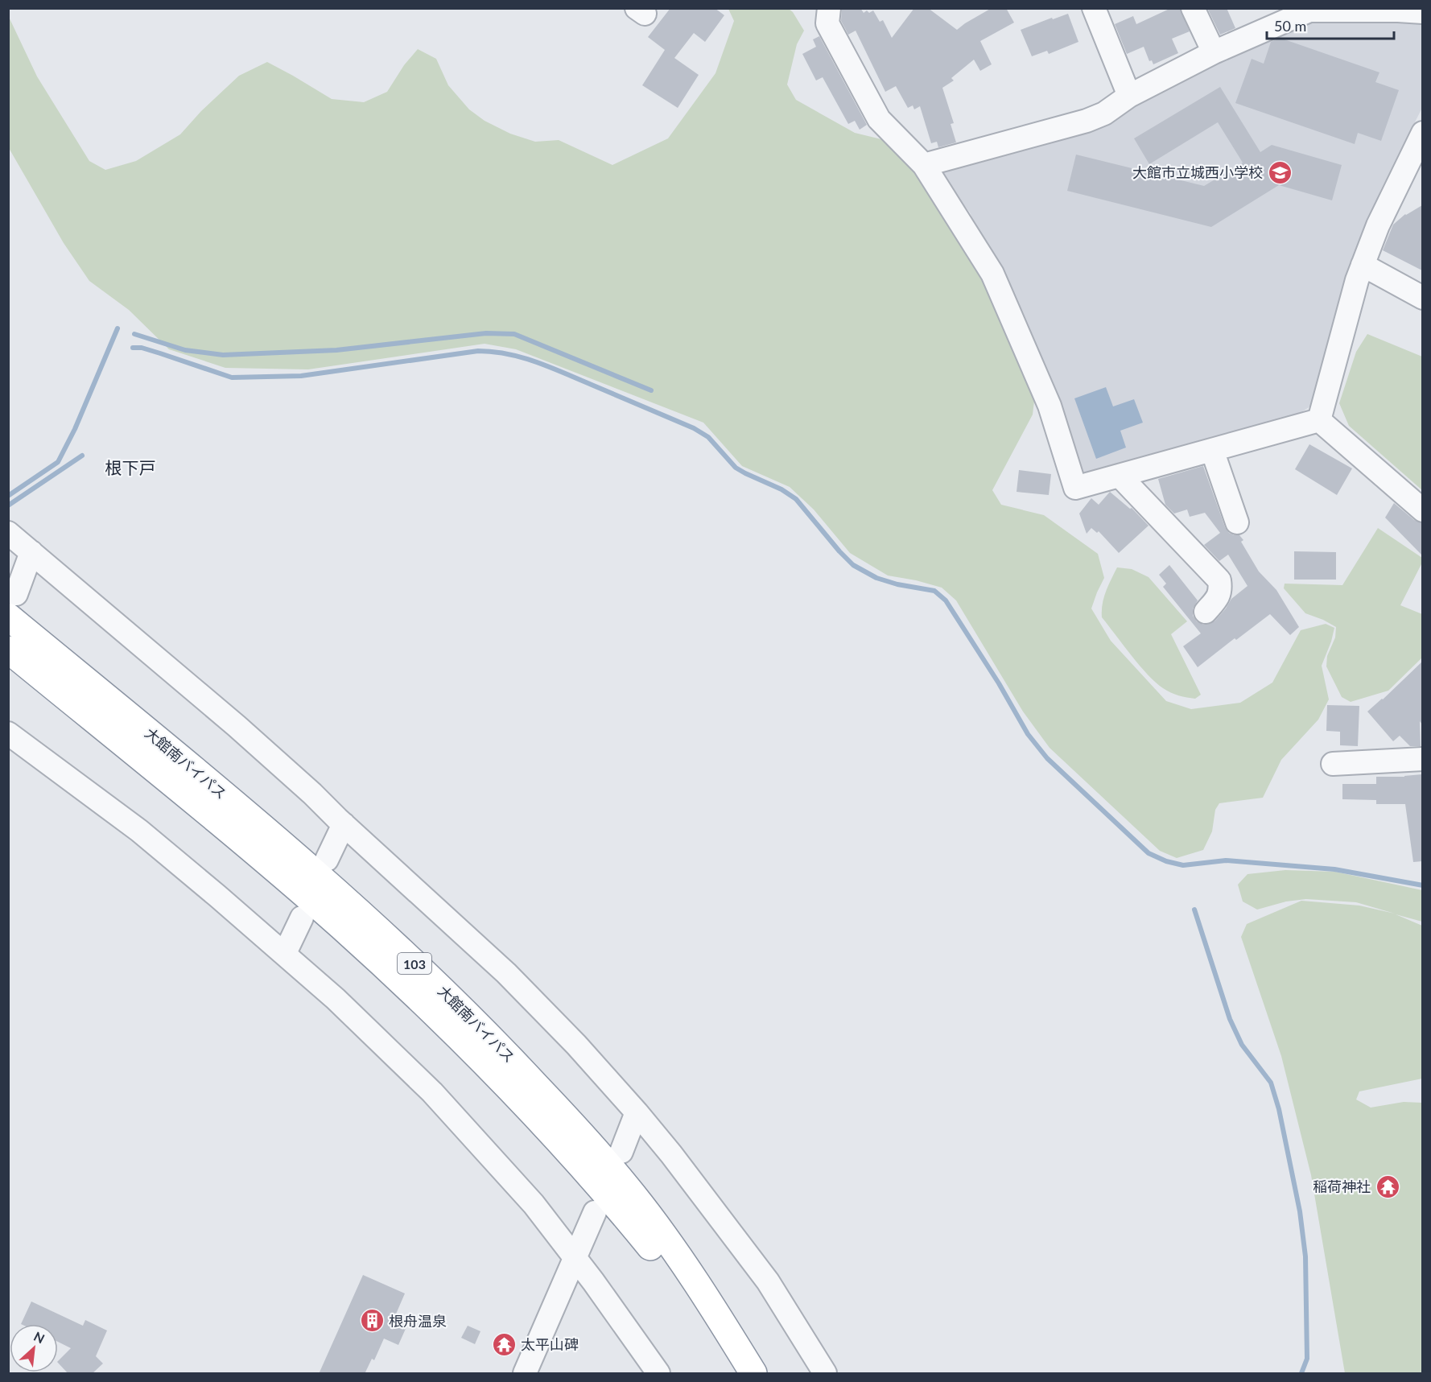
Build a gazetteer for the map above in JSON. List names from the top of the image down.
{
  "streets": {
    "highway": ["大館南バイパス", "103"]
  },
  "districts": ["根下戸"],
  "places": {
    "school or university": ["大館市立城西小学校"],
    "temple": ["稲荷神社", "太平山碑"],
    "building": ["根舟温泉"]
  },
  "scale_bar": "50 m",
  "north": "top right"
}
